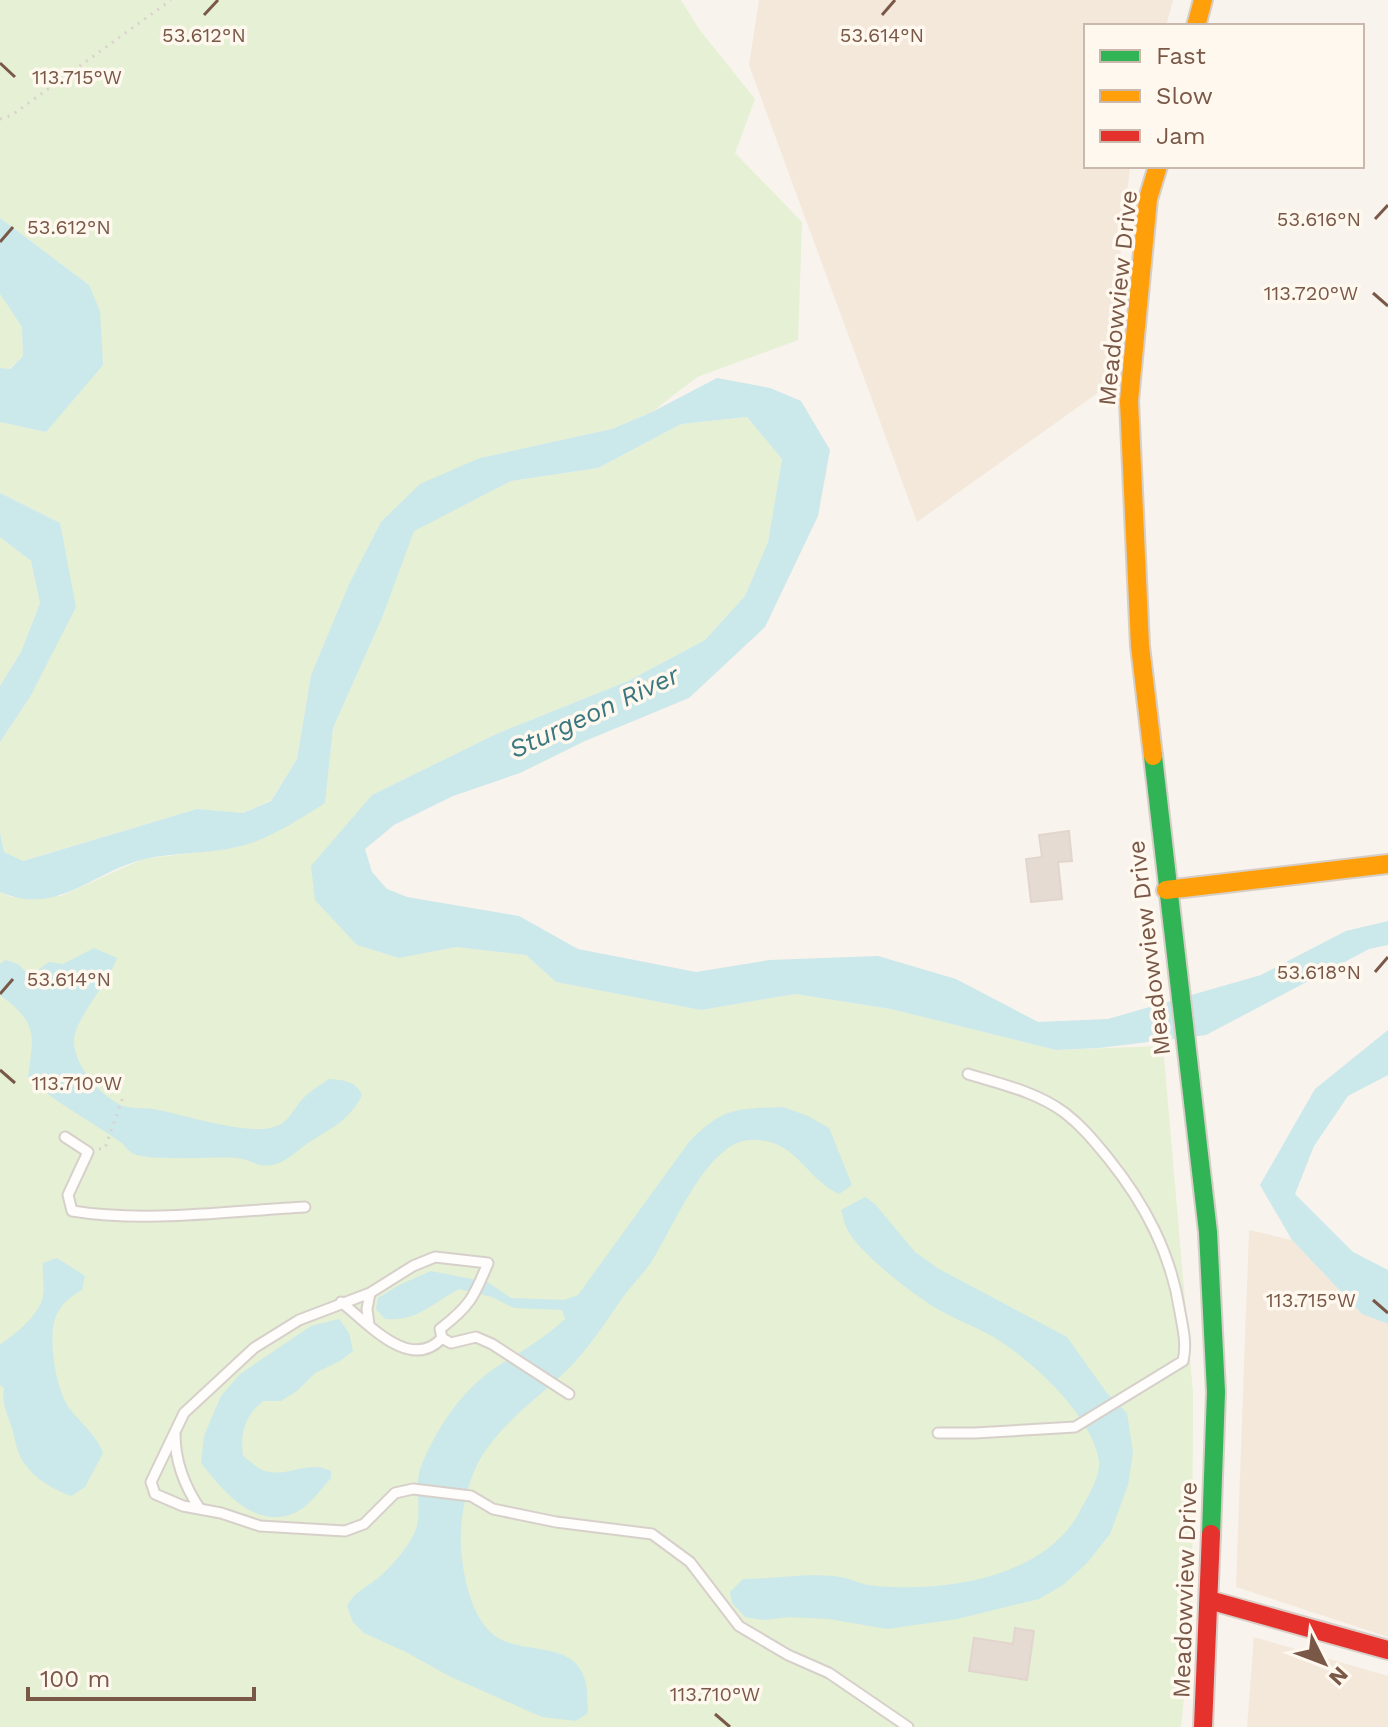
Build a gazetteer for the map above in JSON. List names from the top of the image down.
{
  "streets": {
    "street": ["Meadowview Drive"]
  },
  "water": ["Sturgeon River"],
  "legend": ["Fast", "Slow", "Jam"],
  "scale_bar": "100 m",
  "north": "bottom right",
  "coordinates": [
    "53.612°N",
    "53.614°N",
    "113.715°W",
    "53.616°N",
    "113.720°W",
    "53.618°N",
    "113.710°W"
  ]
}
